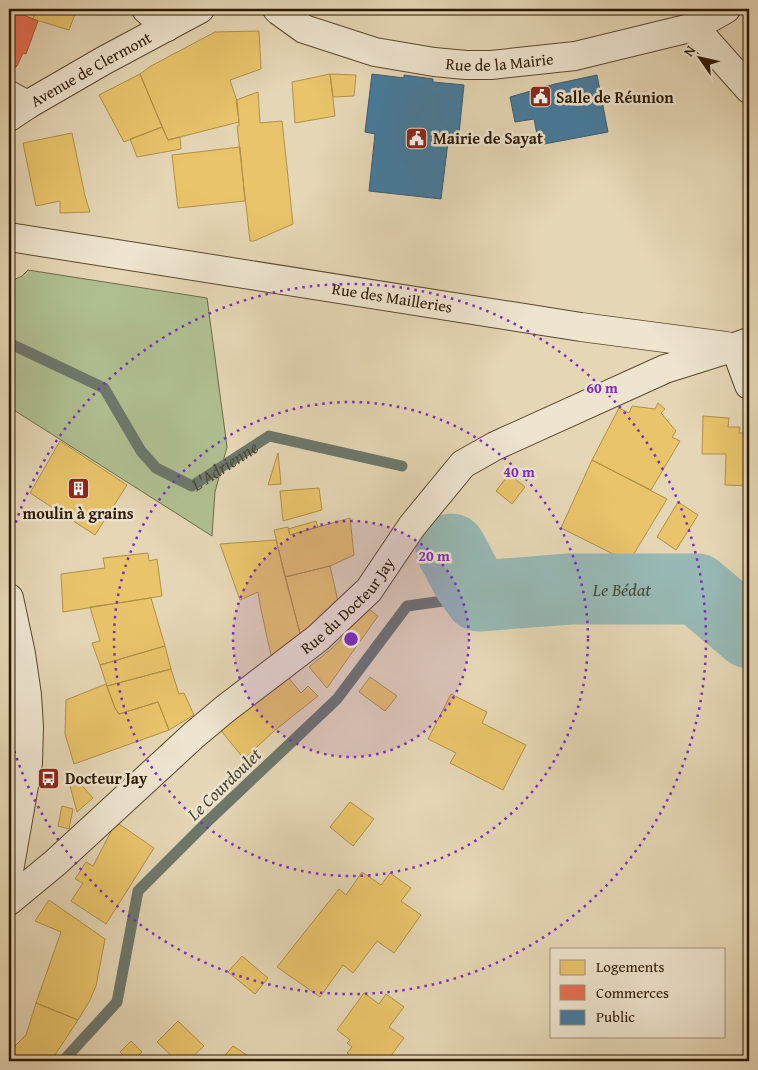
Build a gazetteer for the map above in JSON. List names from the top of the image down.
{
  "streets": {
    "street": [
      "Rue de la Mairie",
      "Avenue de Clermont",
      "Rue des Mailleries",
      "Rue du Docteur Jay"
    ]
  },
  "crossings": [
    ["Rue des Mailleries", "Rue du Docteur Jay"]
  ],
  "water": ["L'Adrienne", "Le Bédat", "Le Courdoulet"],
  "places": {
    "public building": ["Salle de Réunion", "Mairie de Sayat"],
    "building": ["moulin à grains"],
    "bus stop": ["Docteur Jay"]
  },
  "legend": ["Logements", "Commerces", "Public"],
  "north": "top left",
  "rings": ["60 m", "40 m", "20 m"]
}
